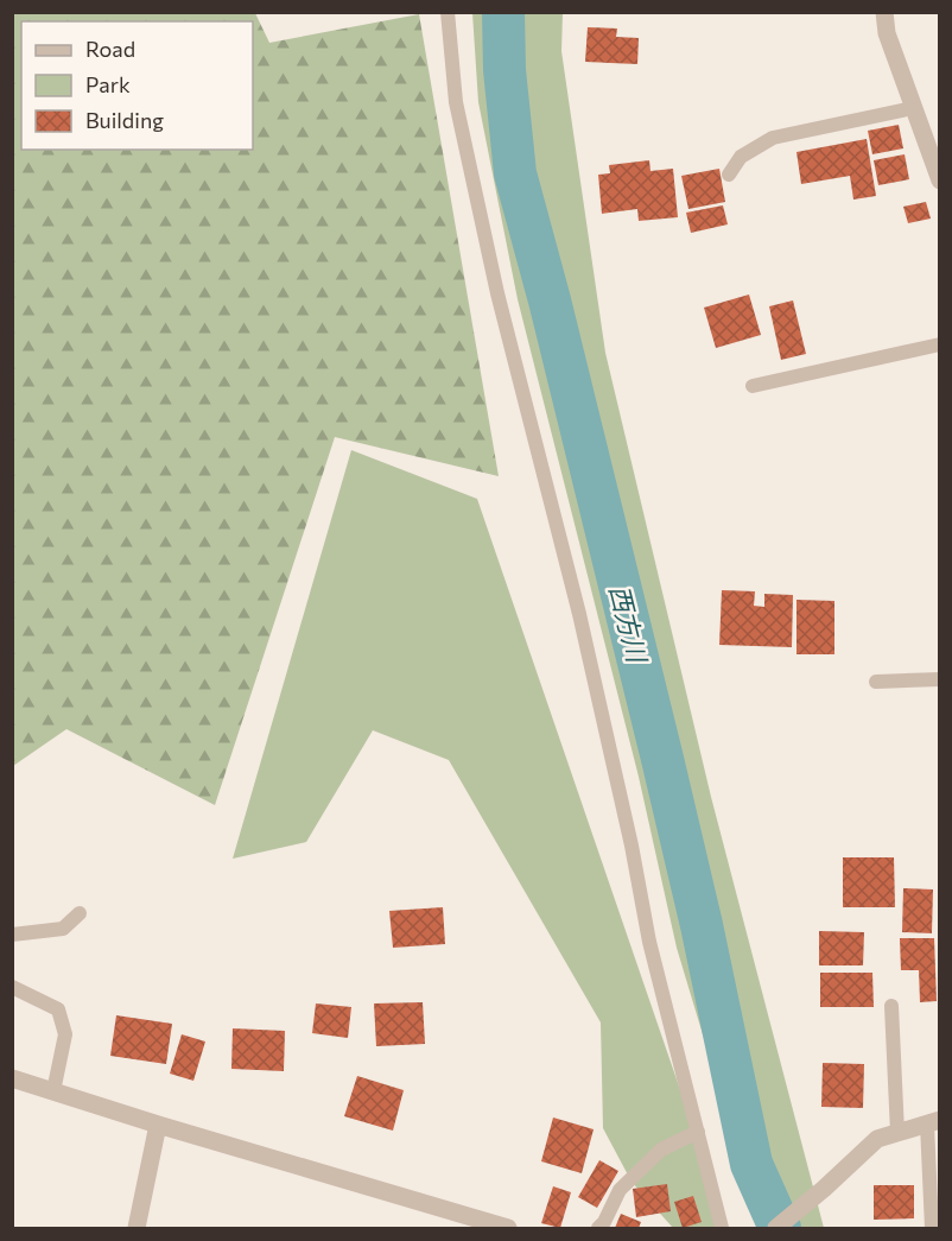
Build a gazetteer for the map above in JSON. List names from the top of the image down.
{
  "water": ["西方川"],
  "legend": ["Road", "Park", "Building"]
}
